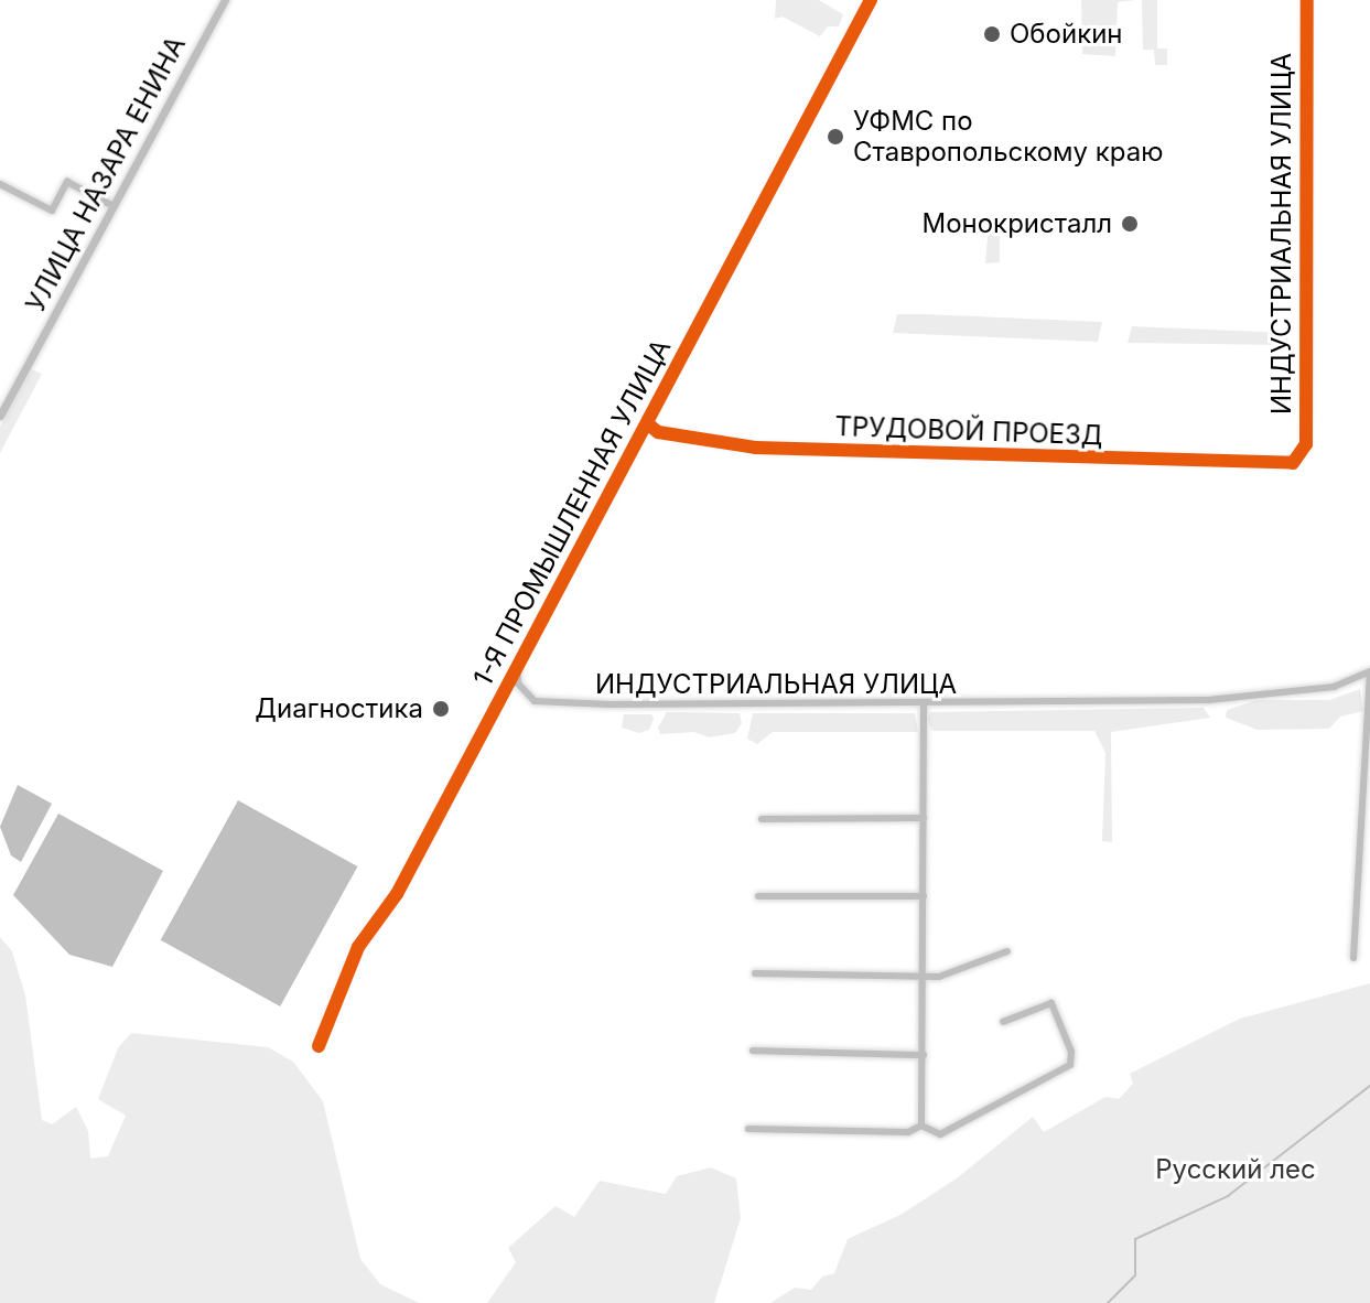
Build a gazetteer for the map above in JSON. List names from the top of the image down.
{
  "streets": {
    "main road": ["УЛИЦА НАЗАРА ЕНИНА"],
    "street": ["ИНДУСТРИАЛЬНАЯ УЛИЦА", "ТРУДОВОЙ ПРОЕЗД", "1-Я ПРОМЫШЛЕННАЯ УЛИЦА"]
  },
  "crossings": [
    ["ИНДУСТРИАЛЬНАЯ УЛИЦА", "ТРУДОВОЙ ПРОЕЗД"],
    ["ИНДУСТРИАЛЬНАЯ УЛИЦА", "1-Я ПРОМЫШЛЕННАЯ УЛИЦА"],
    ["ТРУДОВОЙ ПРОЕЗД", "1-Я ПРОМЫШЛЕННАЯ УЛИЦА"]
  ],
  "parks": ["Русский лес"],
  "places": [
    "Обойкин",
    "УФМС по Ставропольскому краю",
    "Монокристалл",
    "Диагностика"
  ]
}
